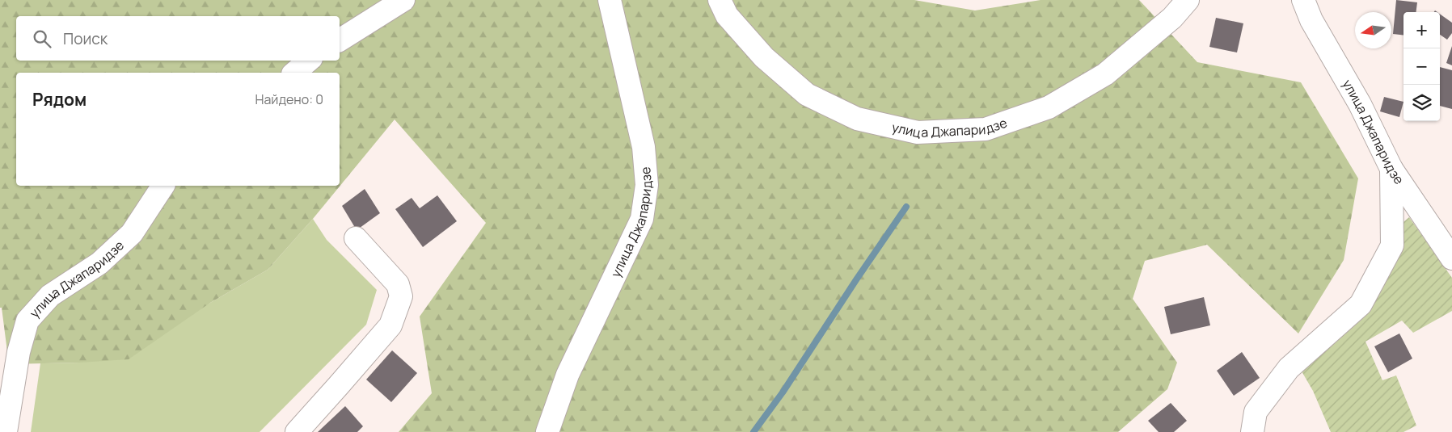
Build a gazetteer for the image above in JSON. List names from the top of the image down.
{
  "streets": {
    "street": ["улица Джапаридзе"]
  },
  "north": "left",
  "page": {
    "map_buttons": ["+", "−"],
    "search": "Поиск",
    "heading": ["Рядом", "Найдено: 0"]
  }
}
